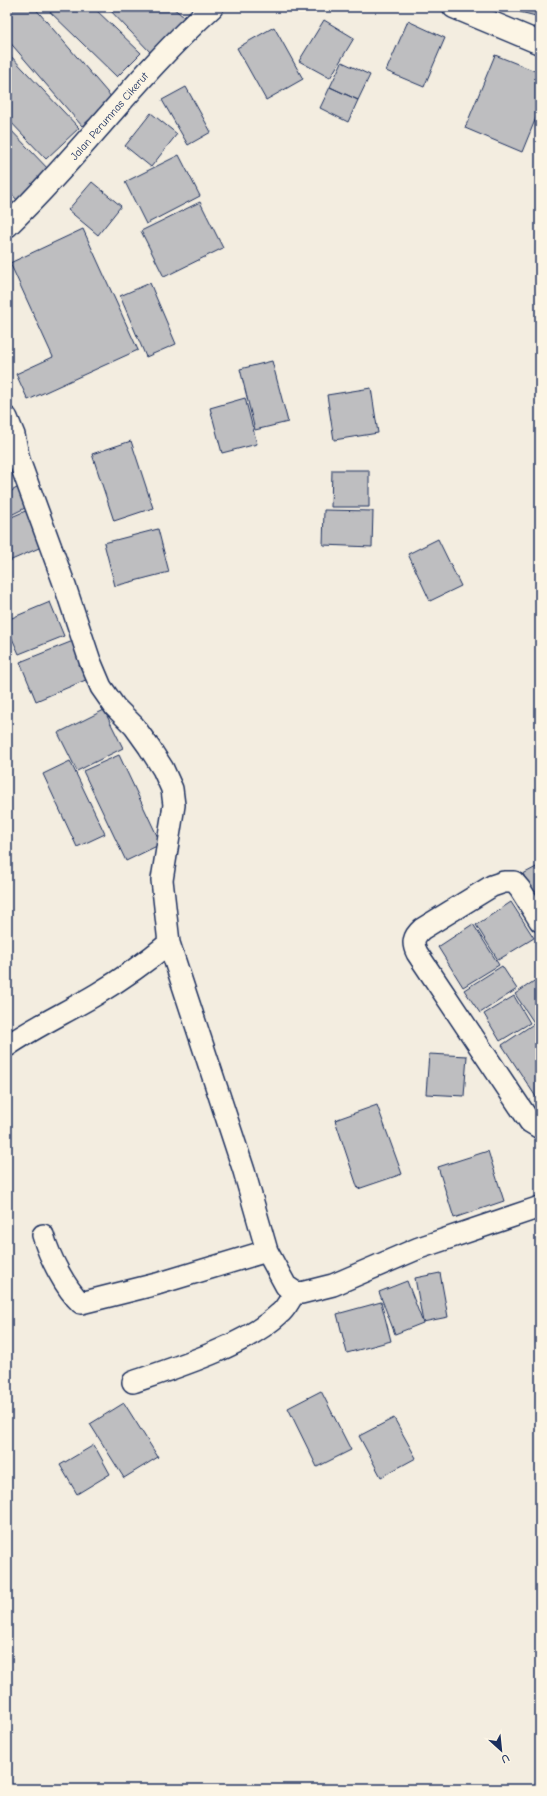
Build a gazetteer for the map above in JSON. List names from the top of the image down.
{
  "streets": {
    "street": ["Jalan Perumnas Cikerut"]
  },
  "north": "bottom right"
}
